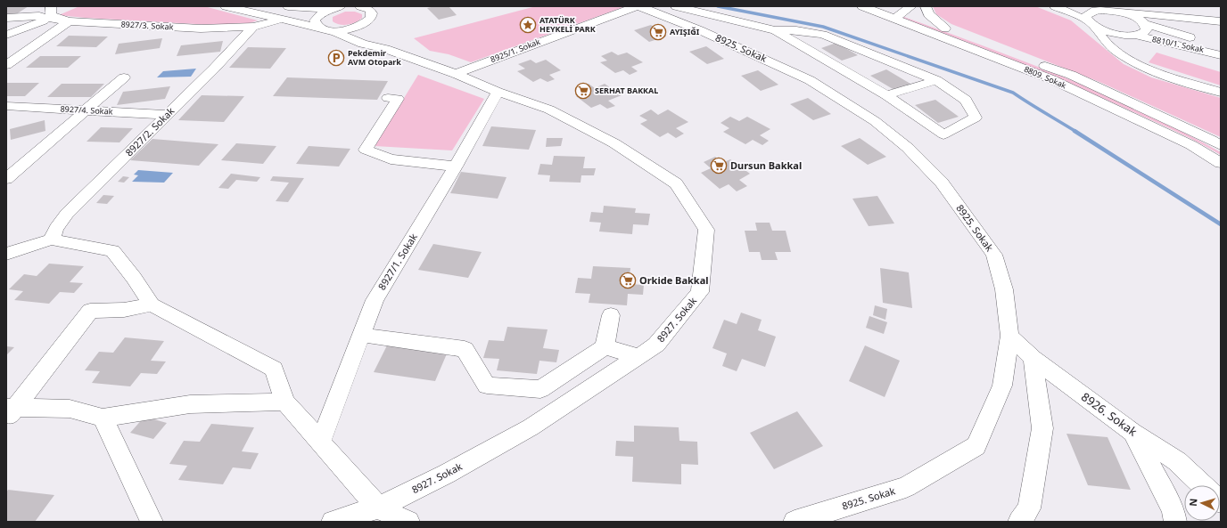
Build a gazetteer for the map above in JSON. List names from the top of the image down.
{
  "streets": {
    "street": [
      "8927/3. Sokak",
      "8810/1. Sokak",
      "8925. Sokak",
      "8925/1. Sokak",
      "8809. Sokak",
      "8927/4. Sokak",
      "8927/2. Sokak",
      "8927/1. Sokak",
      "8927. Sokak",
      "8926. Sokak"
    ]
  },
  "crossings": [
    ["8927/3. Sokak", "8927/2. Sokak"],
    ["8925. Sokak", "8926. Sokak"],
    ["8925/1. Sokak", "8927. Sokak"],
    ["8927/4. Sokak", "8927/2. Sokak"],
    ["8927/1. Sokak", "8927. Sokak"]
  ],
  "places": {
    "place": ["ATATÜRK HEYKELİ PARK"],
    "supermarket": [
      "AYIŞIĞI",
      "SERHAT BAKKAL",
      "Dursun Bakkal",
      "Orkide Bakkal"
    ],
    "parking": ["Pekdemir AVM Otopark"]
  },
  "north": "left"
}
